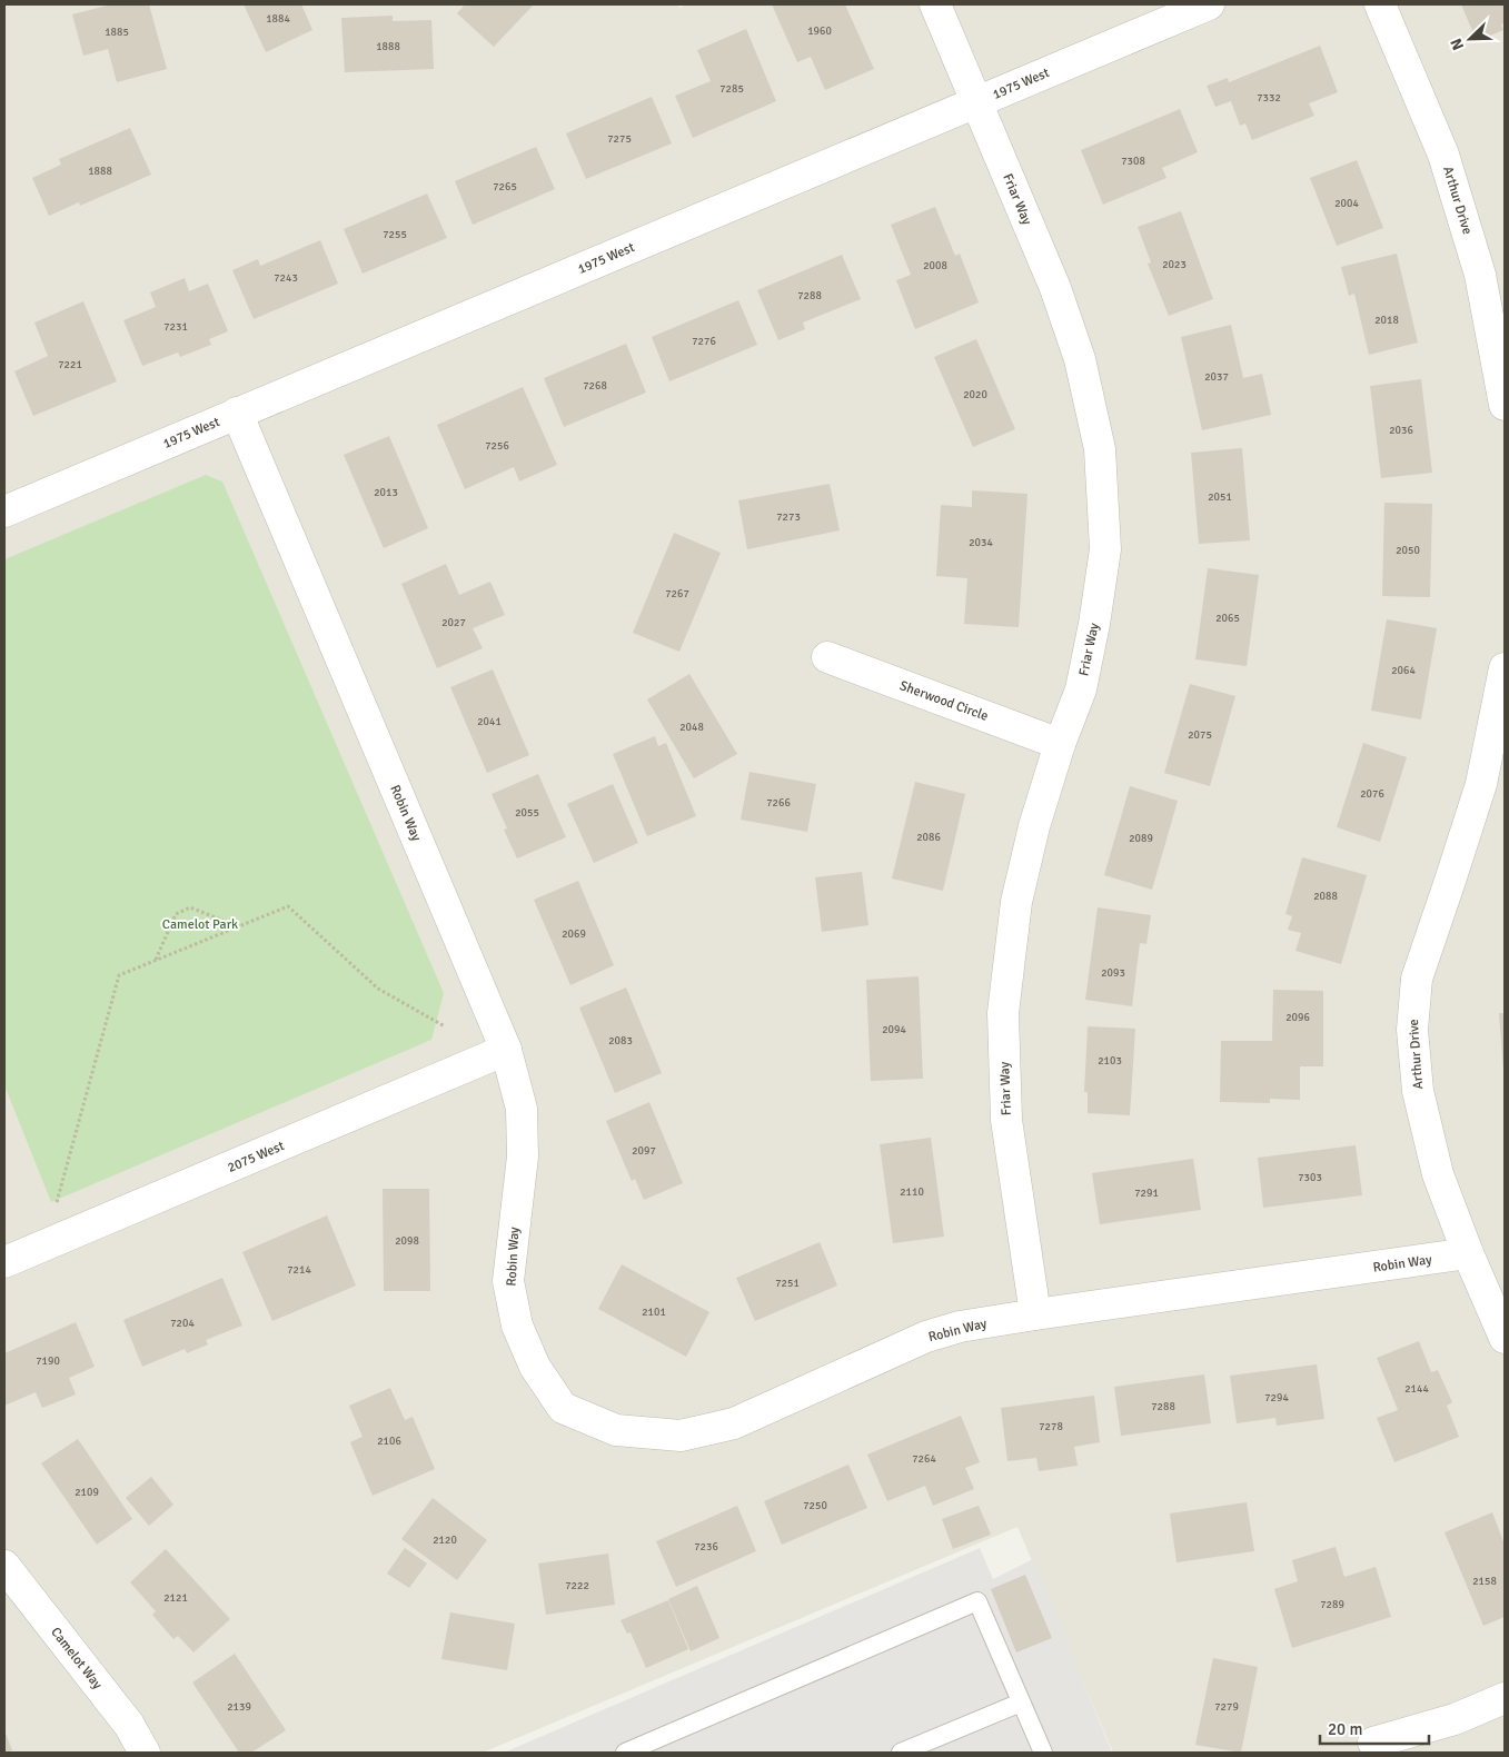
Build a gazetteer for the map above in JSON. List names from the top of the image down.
{
  "streets": {
    "street": [
      "1975 West",
      "Friar Way",
      "Arthur Drive",
      "Sherwood Circle",
      "Robin Way",
      "2075 West",
      "Camelot Way"
    ]
  },
  "crossings": [
    ["1975 West", "Friar Way"],
    ["1975 West", "Robin Way"],
    ["Friar Way", "Sherwood Circle"],
    ["Friar Way", "Robin Way"],
    ["Arthur Drive", "Robin Way"],
    ["Robin Way", "2075 West"]
  ],
  "parks": ["Camelot Park"],
  "house_numbers": [
    "1884",
    "1960",
    "1885",
    "1888",
    "7285",
    "7332",
    "7275",
    "7308",
    "1888",
    "7265",
    "2004",
    "7255",
    "2023",
    "2008",
    "7243",
    "7288",
    "2018",
    "7231",
    "7276",
    "7221",
    "2037",
    "7268",
    "2020",
    "2036",
    "7256",
    "2013",
    "2051",
    "7273",
    "2034",
    "2050",
    "7267",
    "2065",
    "2027",
    "2064",
    "2041",
    "2048",
    "2075",
    "2076",
    "7266",
    "2055",
    "2086",
    "2089",
    "2088",
    "2069",
    "2093",
    "2096",
    "2094",
    "2083",
    "2103",
    "2097",
    "7303",
    "2110",
    "7291",
    "2098",
    "7214",
    "7251",
    "2101",
    "7204",
    "7190",
    "2144",
    "7294",
    "7288",
    "7278",
    "2106",
    "7264",
    "2109",
    "7250",
    "2120",
    "7236",
    "2158",
    "7222",
    "2121",
    "7289",
    "2139",
    "7279"
  ],
  "scale_bar": "20 m",
  "north": "bottom left"
}
